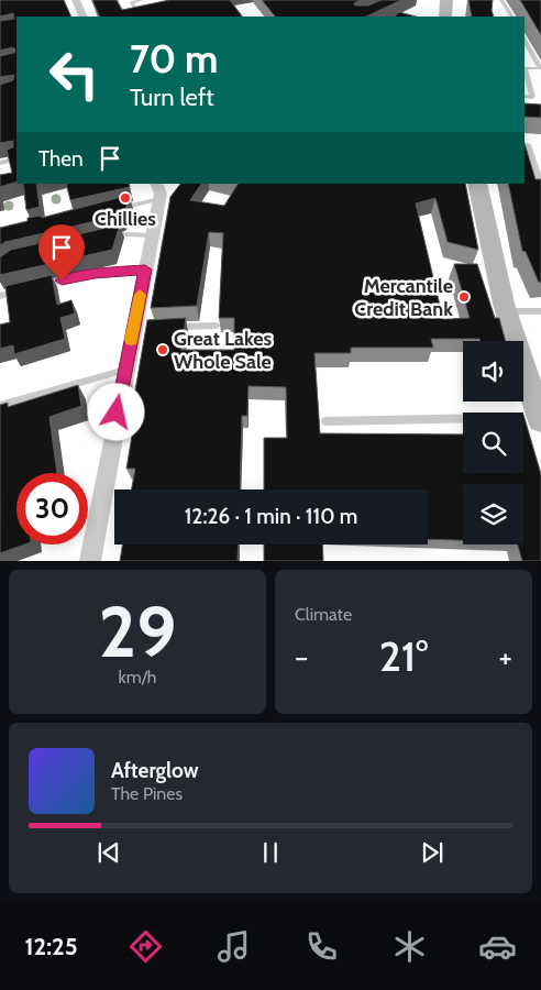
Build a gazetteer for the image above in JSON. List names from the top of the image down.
{
  "places": ["Chillies", "Mercantile Credit Bank", "Great Lakes Whole Sale"],
  "page": {
    "turn": ["70 m", "Turn left"],
    "then": "Then",
    "limit": "30",
    "trip": "12:26 · 1 min · 110 m",
    "tile": [
      ["29", "km/h"],
      "Climate"
    ],
    "heat": ["−", "21°", "+"],
    "song": ["Afterglow", "The Pines"],
    "tabs": "12:25"
  }
}
